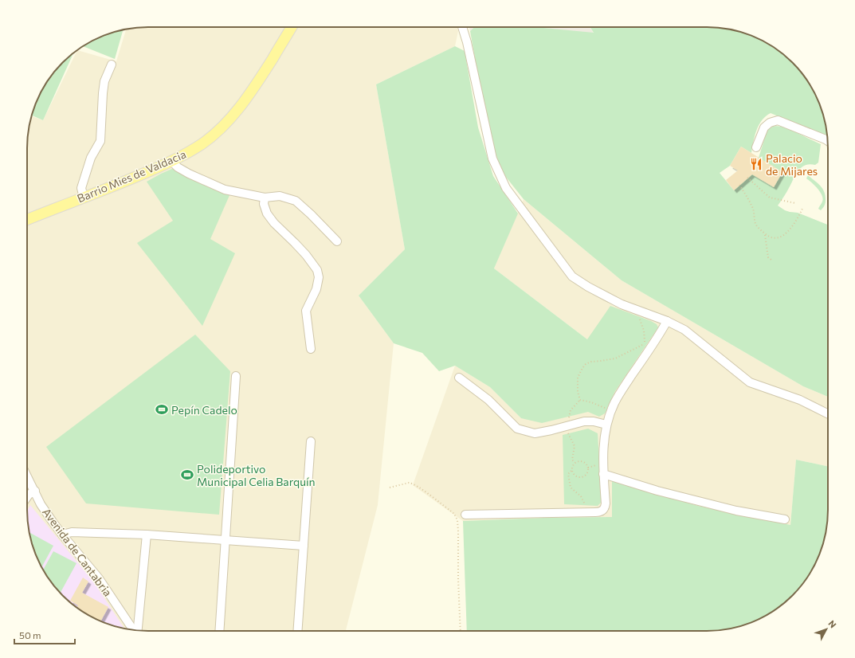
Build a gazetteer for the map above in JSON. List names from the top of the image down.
{
  "streets": {
    "main road": ["Barrio Mies de Valdacia"],
    "street": ["Avenida de Cantabria"]
  },
  "places": {
    "restaurant": ["Palacio de Mijares"],
    "sports": ["Pepín Cadelo", "Polideportivo Municipal Celia Barquín"]
  },
  "scale_bar": "50 m",
  "north": "top right"
}
